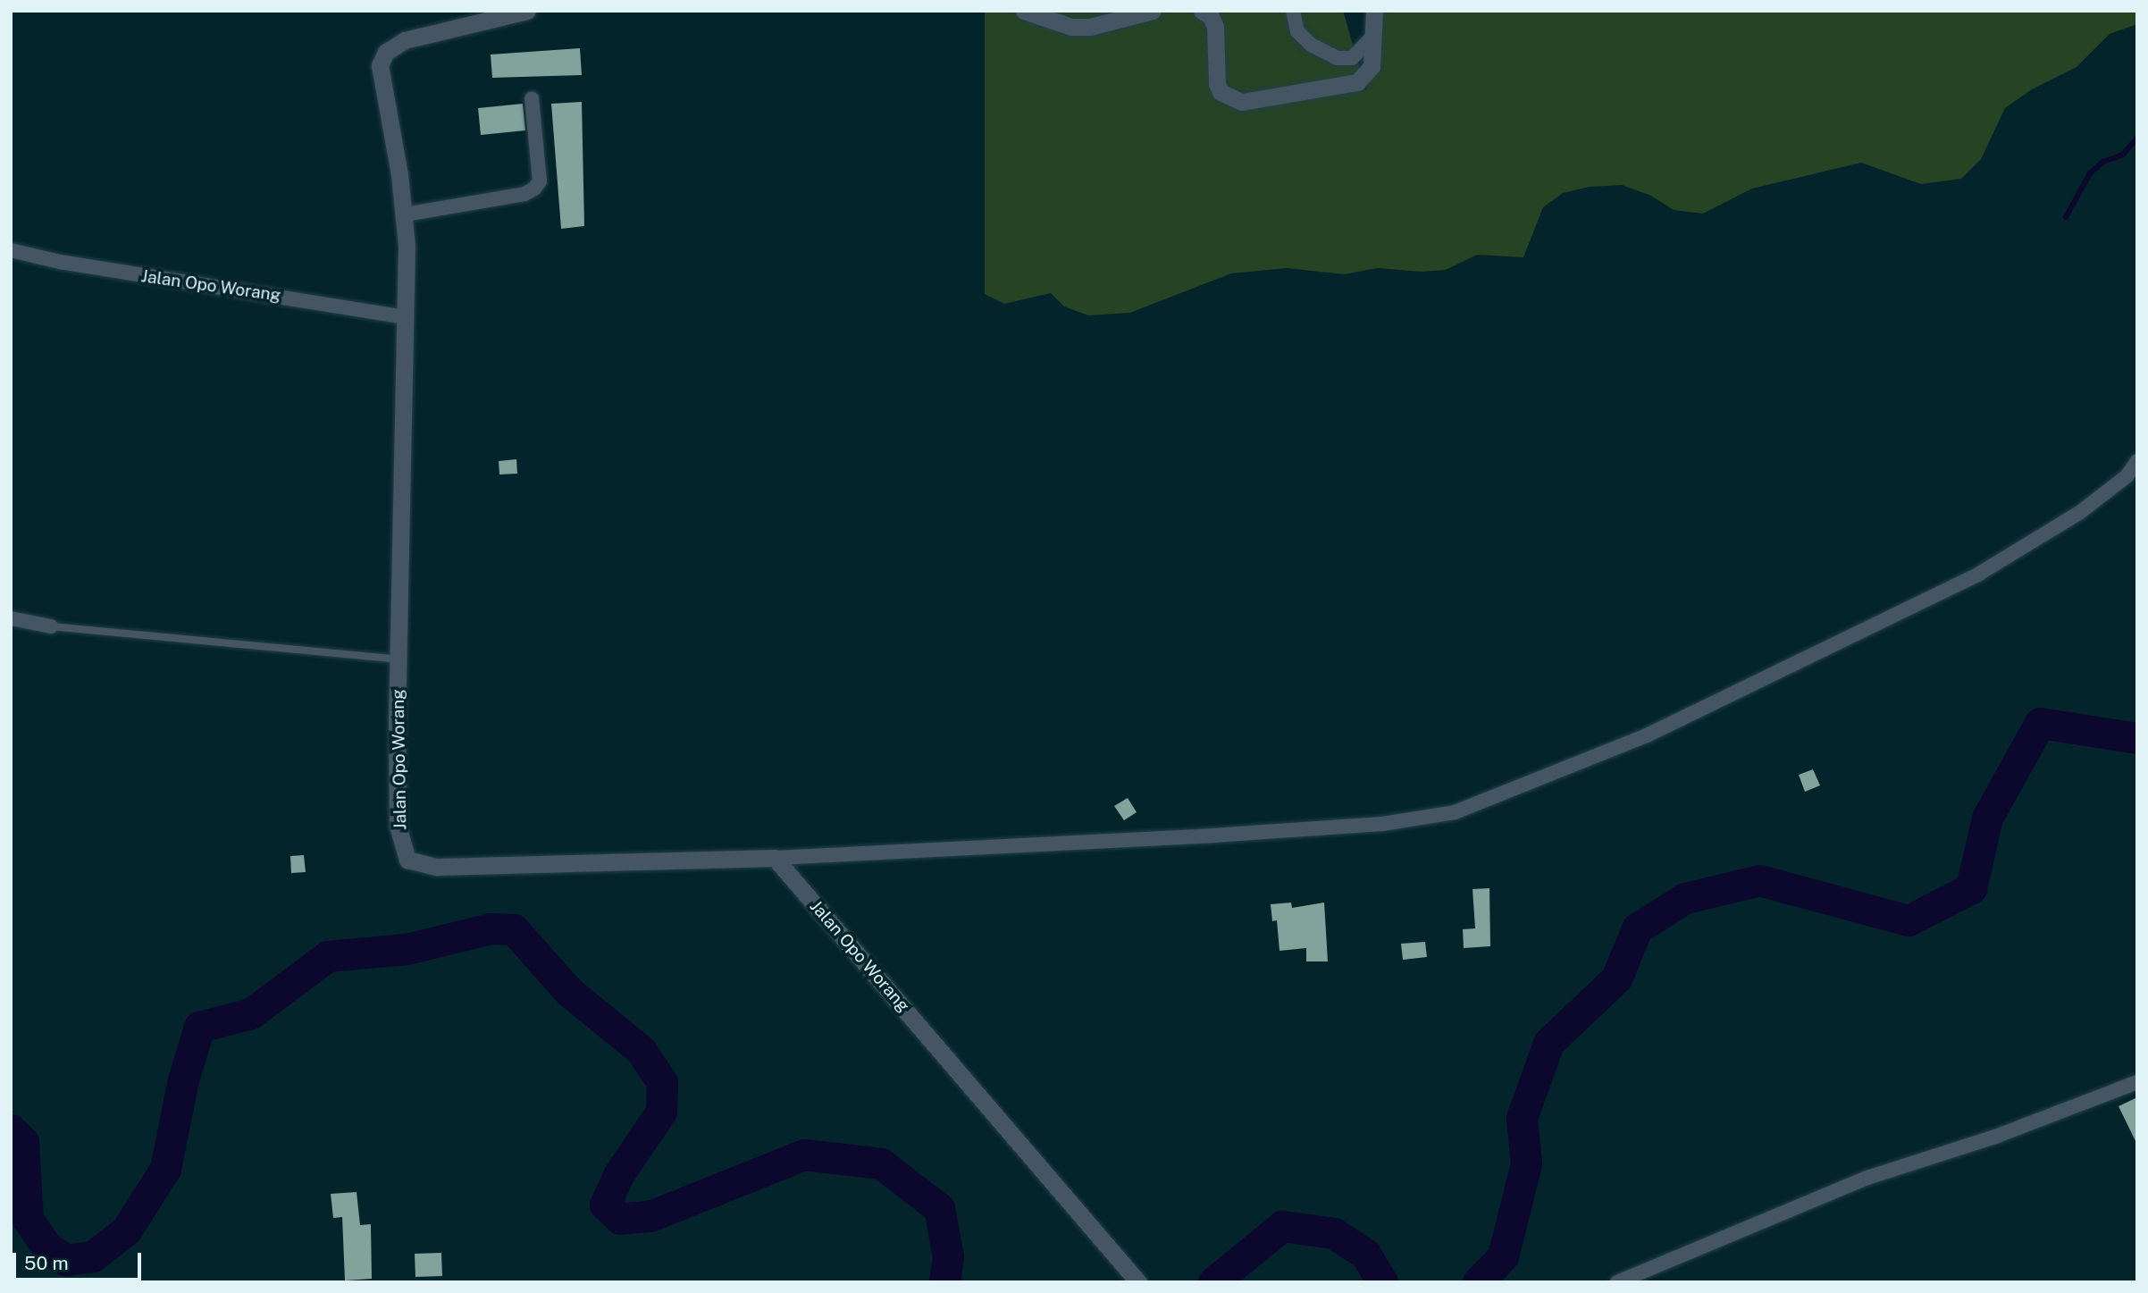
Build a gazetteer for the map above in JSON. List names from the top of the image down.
{
  "streets": {
    "street": ["Jalan Opo Worang"]
  },
  "scale_bar": "50 m"
}
